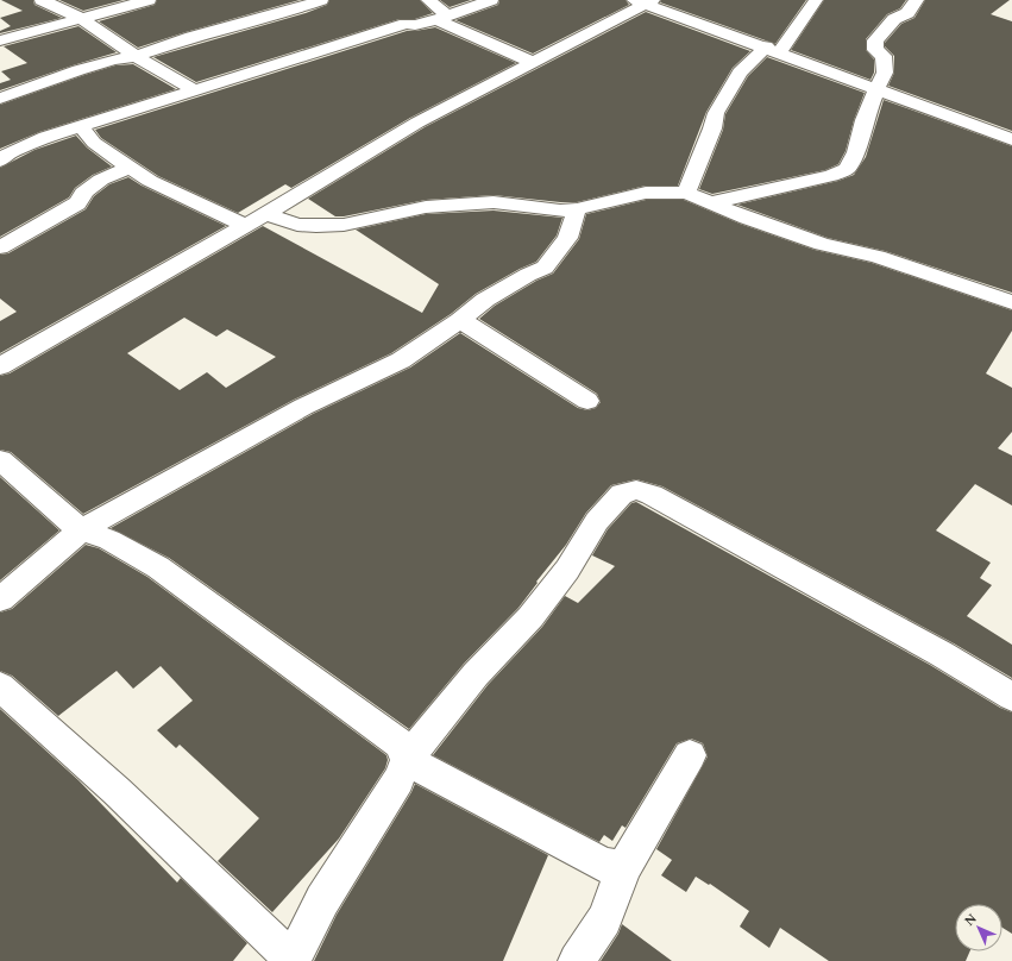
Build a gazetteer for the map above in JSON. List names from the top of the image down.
{
  "north": "top left"
}
